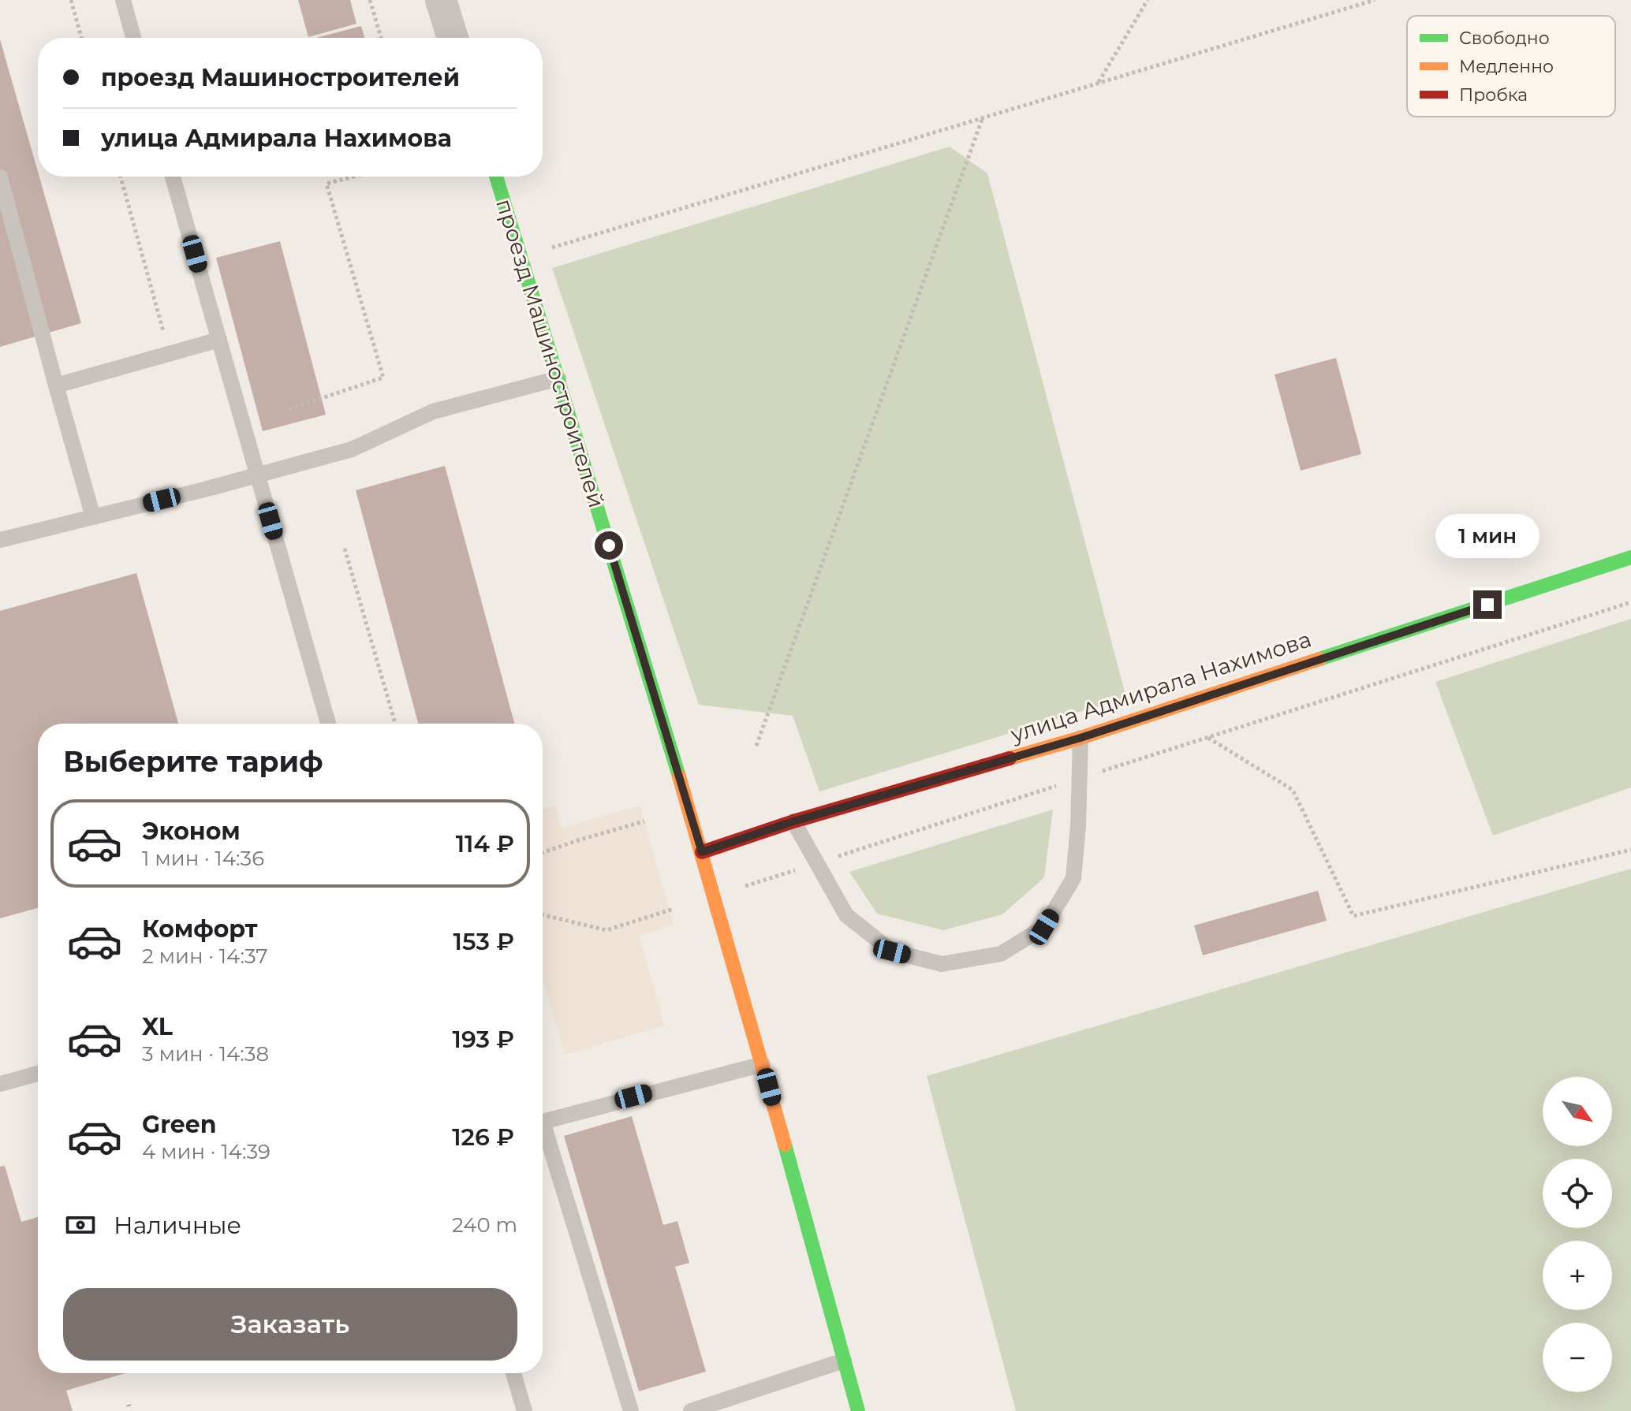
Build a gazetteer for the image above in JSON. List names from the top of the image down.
{
  "streets": {
    "street": ["проезд Машиностроителей", "улица Адмирала Нахимова"]
  },
  "crossings": [
    ["проезд Машиностроителей", "улица Адмирала Нахимова"]
  ],
  "legend": ["Свободно", "Медленно", "Пробка"],
  "north": "bottom right",
  "page": {
    "banner": ["проезд Машиностроителей", "улица Адмирала Нахимова"],
    "bubble": "1 мин",
    "heading": "Выберите тариф",
    "list": [
      {
        "name": "Эконом",
        "note": "1 мин · 14:36",
        "value": "114 ₽"
      },
      {
        "name": "Комфорт",
        "note": "2 мин · 14:37",
        "value": "153 ₽"
      },
      {
        "name": "XL",
        "note": "3 мин · 14:38",
        "value": "193 ₽"
      },
      {
        "name": "Green",
        "note": "4 мин · 14:39",
        "value": "126 ₽"
      }
    ],
    "map_buttons": ["+", "−"],
    "pay": ["Наличные", "240 m"],
    "buttons": "Заказать"
  }
}
